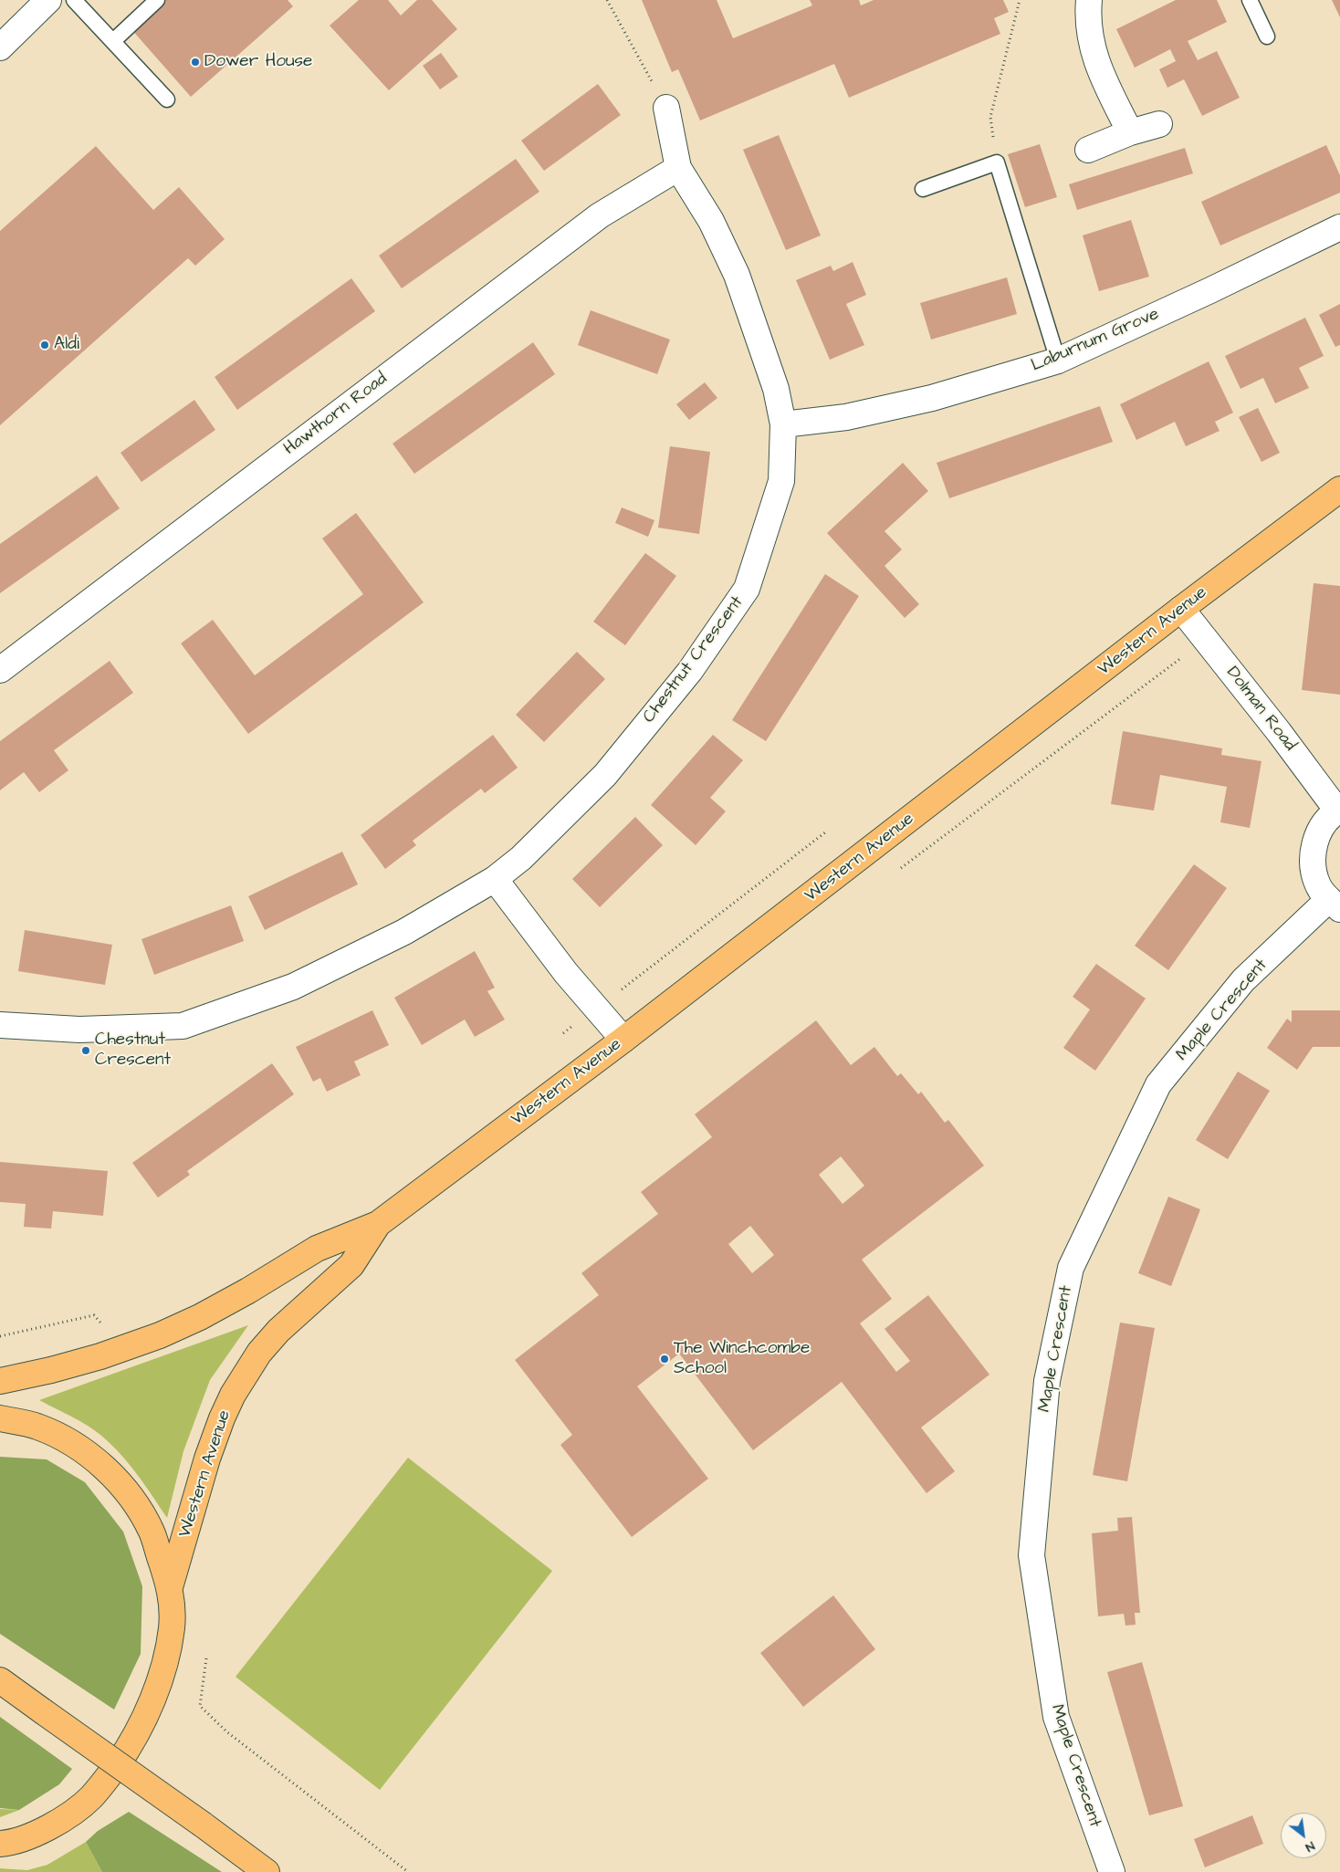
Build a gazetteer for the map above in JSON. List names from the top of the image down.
{
  "streets": {
    "main road": ["Western Avenue"],
    "street": [
      "Laburnum Grove",
      "Hawthorn Road",
      "Chestnut Crescent",
      "Dolman Road",
      "Maple Crescent"
    ]
  },
  "crossings": [
    ["Laburnum Grove", "Chestnut Crescent"],
    ["Hawthorn Road", "Chestnut Crescent"],
    ["Western Avenue", "Dolman Road"]
  ],
  "places": [
    "Dower House",
    "Aldi",
    "Chestnut Crescent",
    "The Winchcombe School"
  ],
  "north": "bottom right"
}
